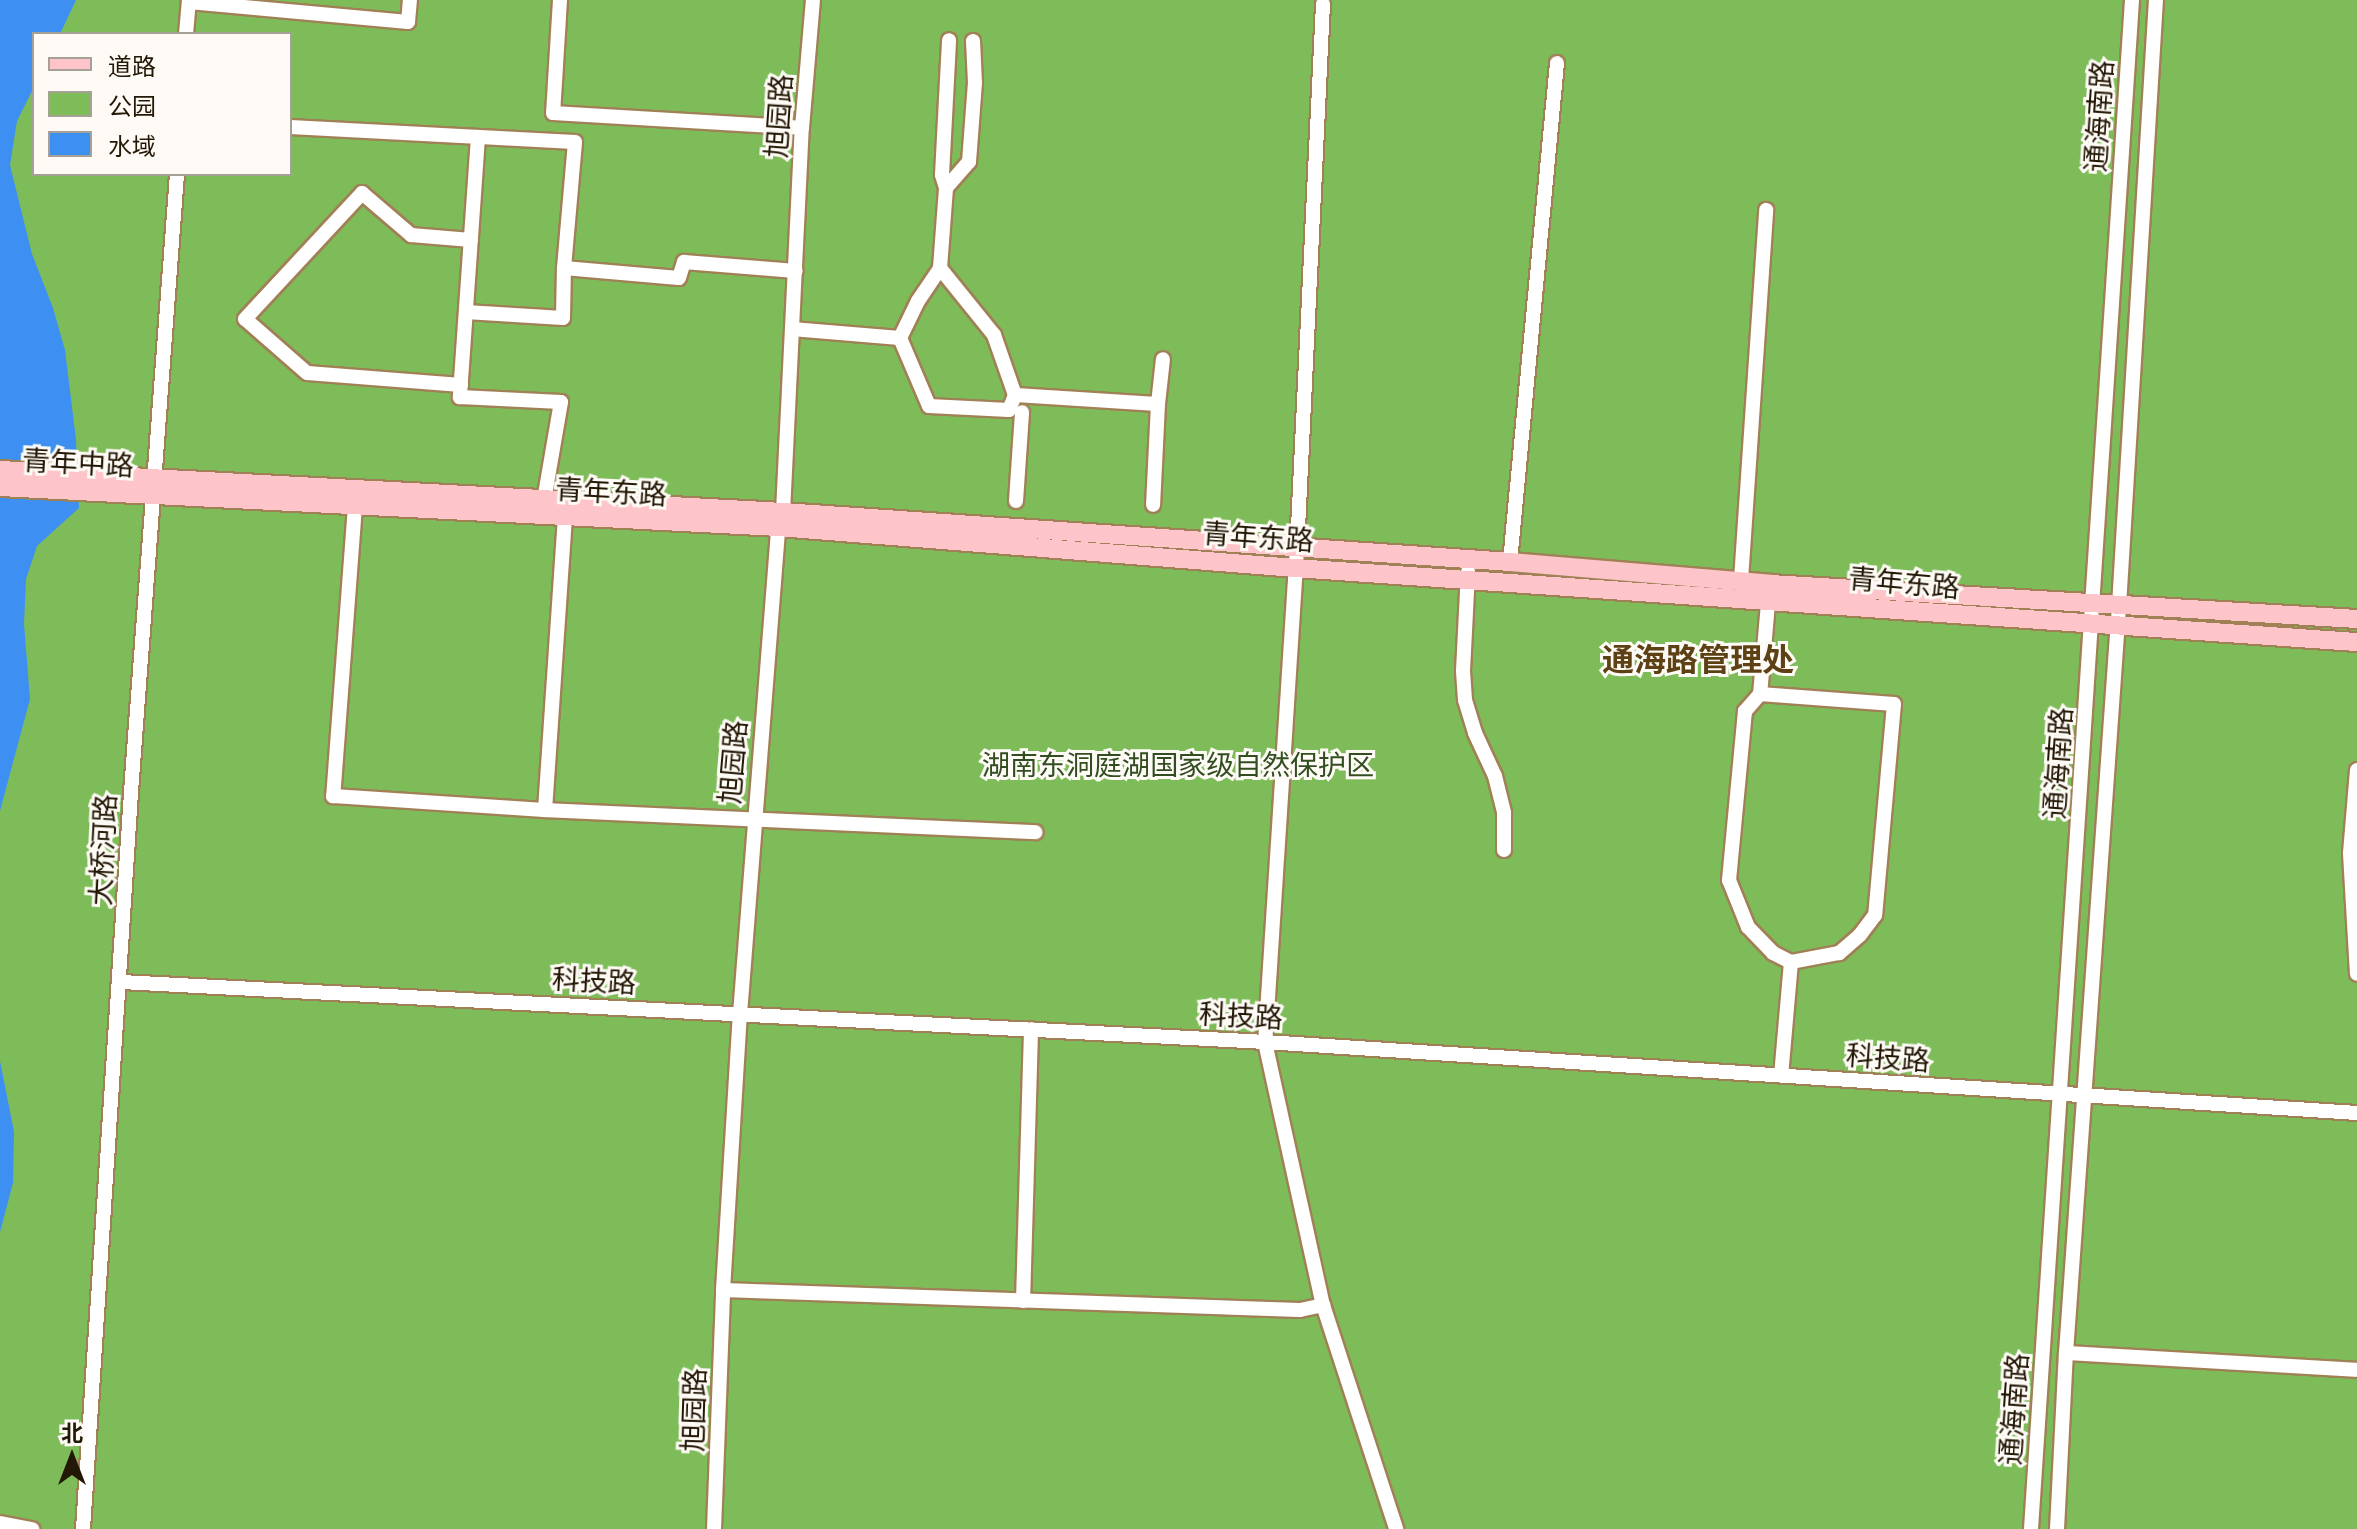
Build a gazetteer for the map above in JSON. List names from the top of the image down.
{
  "streets": {
    "main road": ["青年中路", "青年东路"],
    "street": [
      "旭园路",
      "通海南路",
      "大桥河路",
      "科技路"
    ]
  },
  "crossings": [
    ["旭园路", "青年东路"],
    ["旭园路", "科技路"],
    ["通海南路", "青年东路"],
    ["通海南路", "科技路"],
    ["青年中路", "青年东路"],
    ["青年中路", "大桥河路"],
    ["青年东路", "大桥河路"],
    ["大桥河路", "科技路"]
  ],
  "districts": ["通海路管理处"],
  "parks": ["湖南东洞庭湖国家级自然保护区"],
  "legend": ["道路", "公园", "水域"],
  "north": "top"
}
